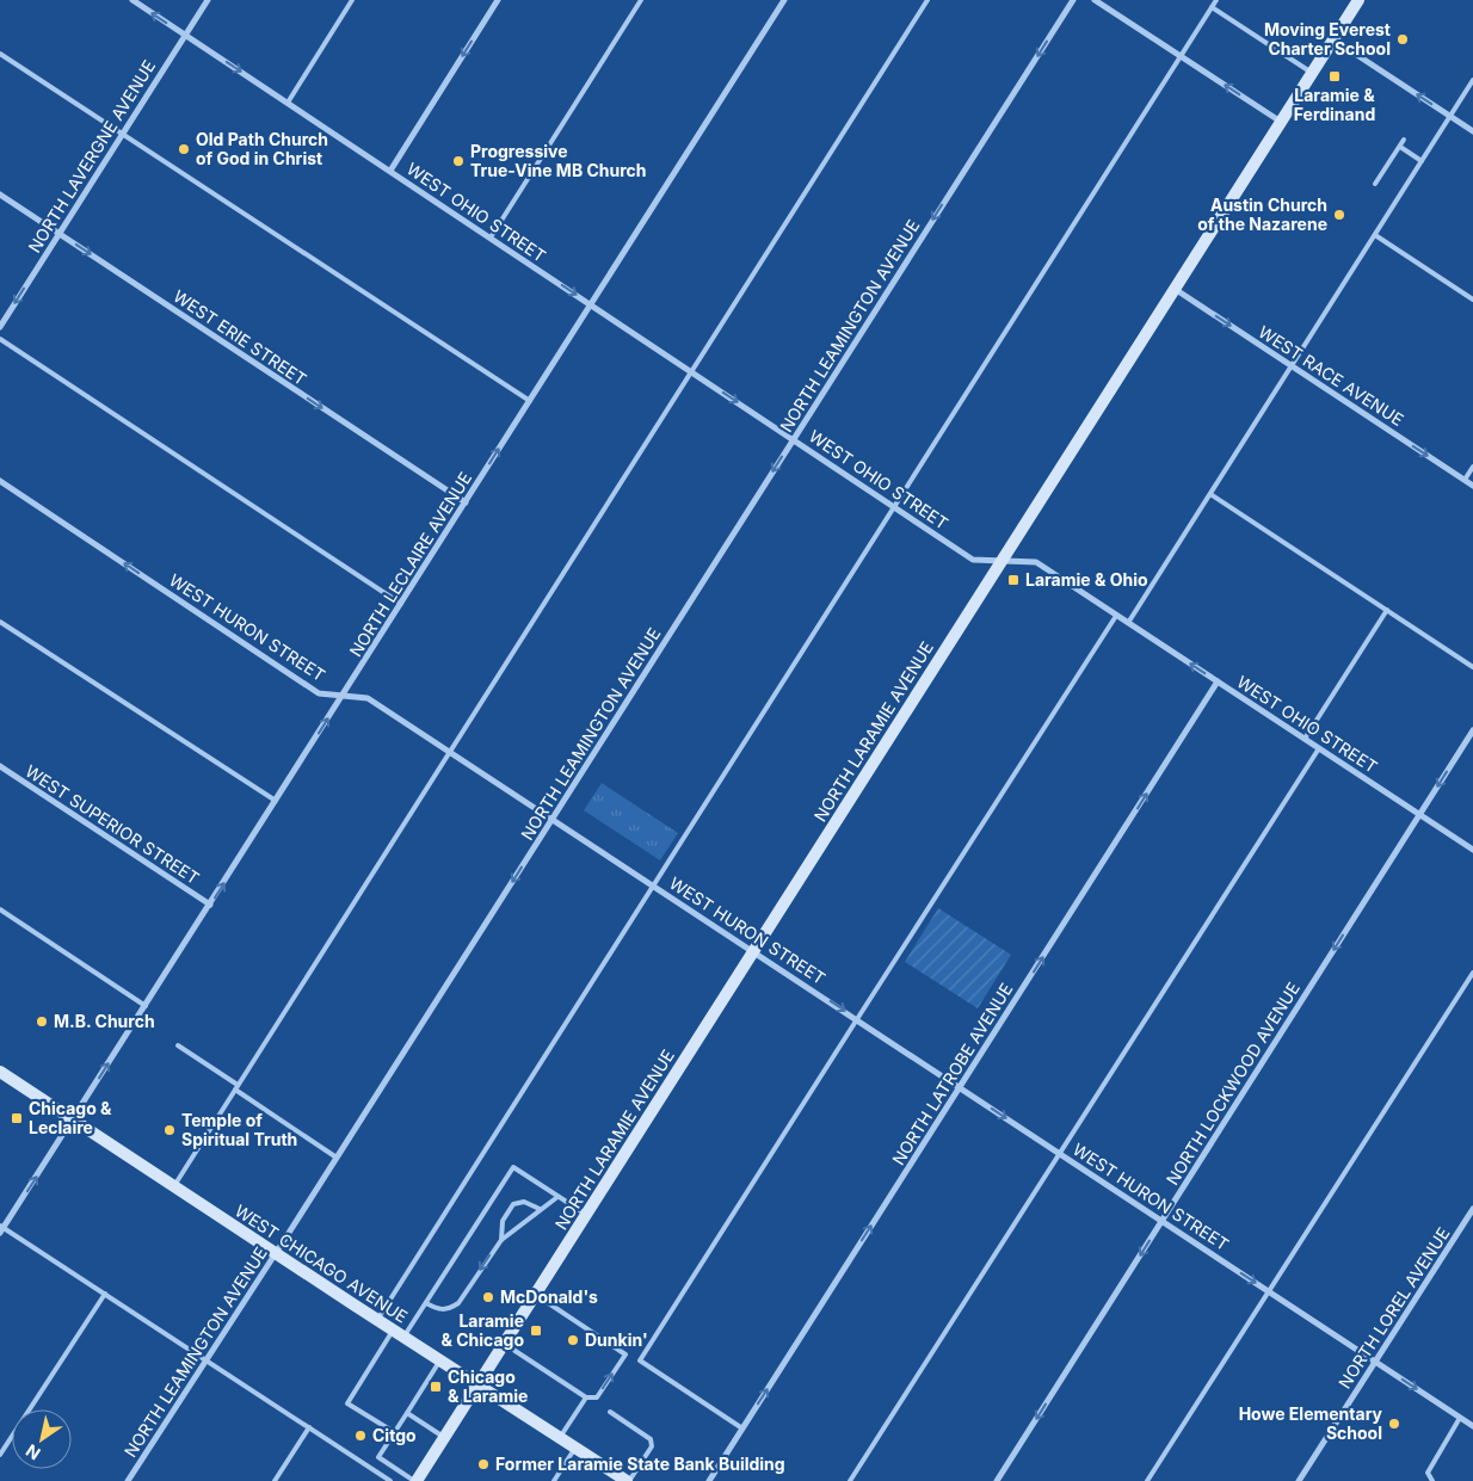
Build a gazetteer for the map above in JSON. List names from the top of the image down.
{
  "streets": {
    "street": [
      "NORTH LAVERGNE AVENUE",
      "WEST OHIO STREET",
      "NORTH LEAMINGTON AVENUE",
      "WEST ERIE STREET",
      "WEST RACE AVENUE",
      "NORTH LECLAIRE AVENUE",
      "WEST HURON STREET",
      "NORTH LARAMIE AVENUE",
      "WEST SUPERIOR STREET",
      "NORTH LATROBE AVENUE",
      "NORTH LOCKWOOD AVENUE",
      "WEST CHICAGO AVENUE",
      "NORTH LOREL AVENUE"
    ]
  },
  "crossings": [
    ["NORTH LAVERGNE AVENUE", "WEST OHIO STREET"],
    ["NORTH LAVERGNE AVENUE", "WEST ERIE STREET"],
    ["WEST OHIO STREET", "NORTH LEAMINGTON AVENUE"],
    ["WEST OHIO STREET", "NORTH LECLAIRE AVENUE"],
    ["WEST OHIO STREET", "NORTH LARAMIE AVENUE"],
    ["WEST OHIO STREET", "NORTH LATROBE AVENUE"],
    ["WEST OHIO STREET", "NORTH LOCKWOOD AVENUE"],
    ["NORTH LEAMINGTON AVENUE", "WEST HURON STREET"],
    ["NORTH LEAMINGTON AVENUE", "WEST CHICAGO AVENUE"],
    ["WEST ERIE STREET", "NORTH LECLAIRE AVENUE"],
    ["WEST RACE AVENUE", "NORTH LARAMIE AVENUE"],
    ["NORTH LECLAIRE AVENUE", "WEST HURON STREET"],
    ["NORTH LECLAIRE AVENUE", "WEST SUPERIOR STREET"],
    ["NORTH LECLAIRE AVENUE", "WEST CHICAGO AVENUE"],
    ["WEST HURON STREET", "NORTH LARAMIE AVENUE"],
    ["WEST HURON STREET", "NORTH LATROBE AVENUE"],
    ["WEST HURON STREET", "NORTH LOCKWOOD AVENUE"],
    ["WEST HURON STREET", "NORTH LOREL AVENUE"],
    ["NORTH LARAMIE AVENUE", "WEST CHICAGO AVENUE"]
  ],
  "one_way": [
    "NORTH LEAMINGTON AVENUE",
    "WEST ERIE STREET",
    "WEST RACE AVENUE",
    "NORTH LECLAIRE AVENUE",
    "NORTH LATROBE AVENUE",
    "NORTH LOCKWOOD AVENUE"
  ],
  "places": {
    "other": [
      "Moving Everest Charter School",
      "Old Path Church of God in Christ",
      "Progressive True-Vine MB Church",
      "Austin Church of the Nazarene",
      "M.B. Church",
      "Temple of Spiritual Truth",
      "McDonald's",
      "Dunkin'",
      "Howe Elementary School",
      "Citgo",
      "Former Laramie State Bank Building"
    ],
    "transit": [
      "Laramie & Ferdinand",
      "Laramie & Ohio",
      "Chicago & Leclaire",
      "Laramie & Chicago",
      "Chicago & Laramie"
    ]
  },
  "north": "bottom left"
}
